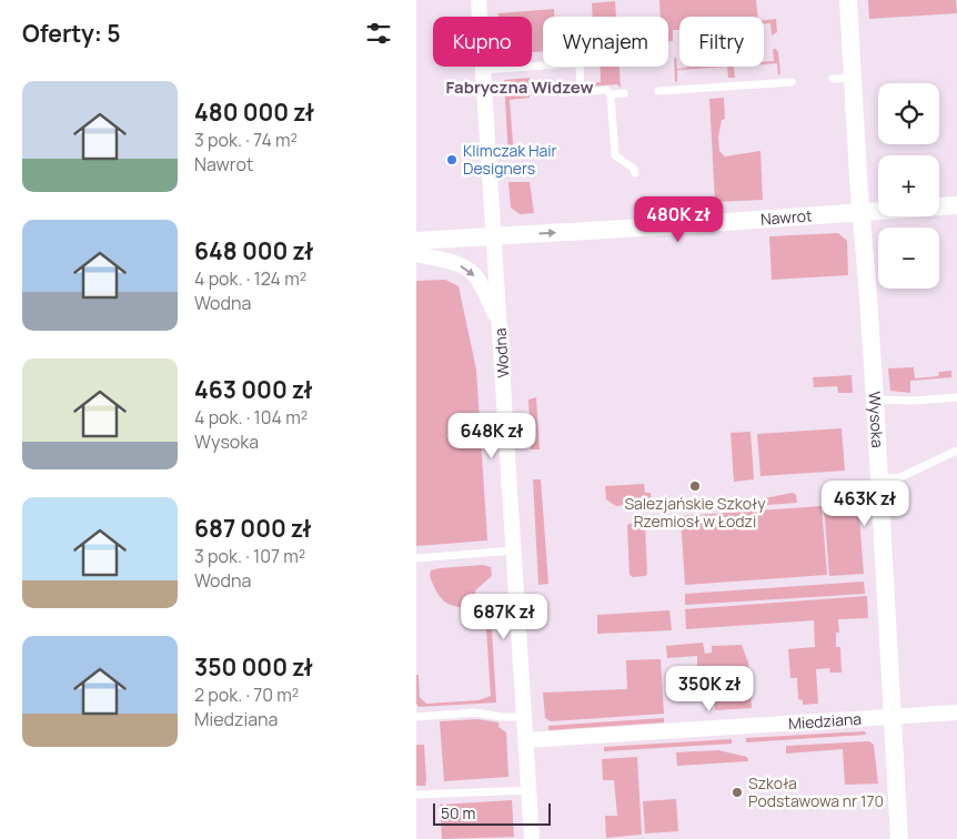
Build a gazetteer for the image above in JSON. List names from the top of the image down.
{
  "streets": {
    "street": [
      "Nawrot",
      "Wodna",
      "Wysoka",
      "Miedziana"
    ]
  },
  "crossings": [
    ["Nawrot", "Wodna"],
    ["Nawrot", "Wysoka"],
    ["Wodna", "Miedziana"],
    ["Wysoka", "Miedziana"]
  ],
  "districts": ["Fabryczna Widzew"],
  "places": ["Klimczak Hair Designers", "Salezjańskie Szkoły Rzemiosł w Łodzi", "Szkoła Podstawowa nr 170"],
  "scale_bar": "50 m",
  "page": {
    "heading": "Oferty: 5",
    "chip": ["Kupno", "Wynajem", "Filtry"],
    "list": [
      {
        "name": "480 000 zł",
        "note": "3 pok. · 74 m² · Nawrot"
      },
      {
        "name": "648 000 zł",
        "note": "4 pok. · 124 m² · Wodna"
      },
      {
        "name": "463 000 zł",
        "note": "4 pok. · 104 m² · Wysoka"
      },
      {
        "name": "687 000 zł",
        "note": "3 pok. · 107 m² · Wodna"
      },
      {
        "name": "350 000 zł",
        "note": "2 pok. · 70 m² · Miedziana"
      }
    ],
    "map_buttons": ["+", "−"],
    "price": [
      "480K zł",
      "648K zł",
      "463K zł",
      "687K zł",
      "350K zł"
    ],
    "scale": "50 m"
  }
}
